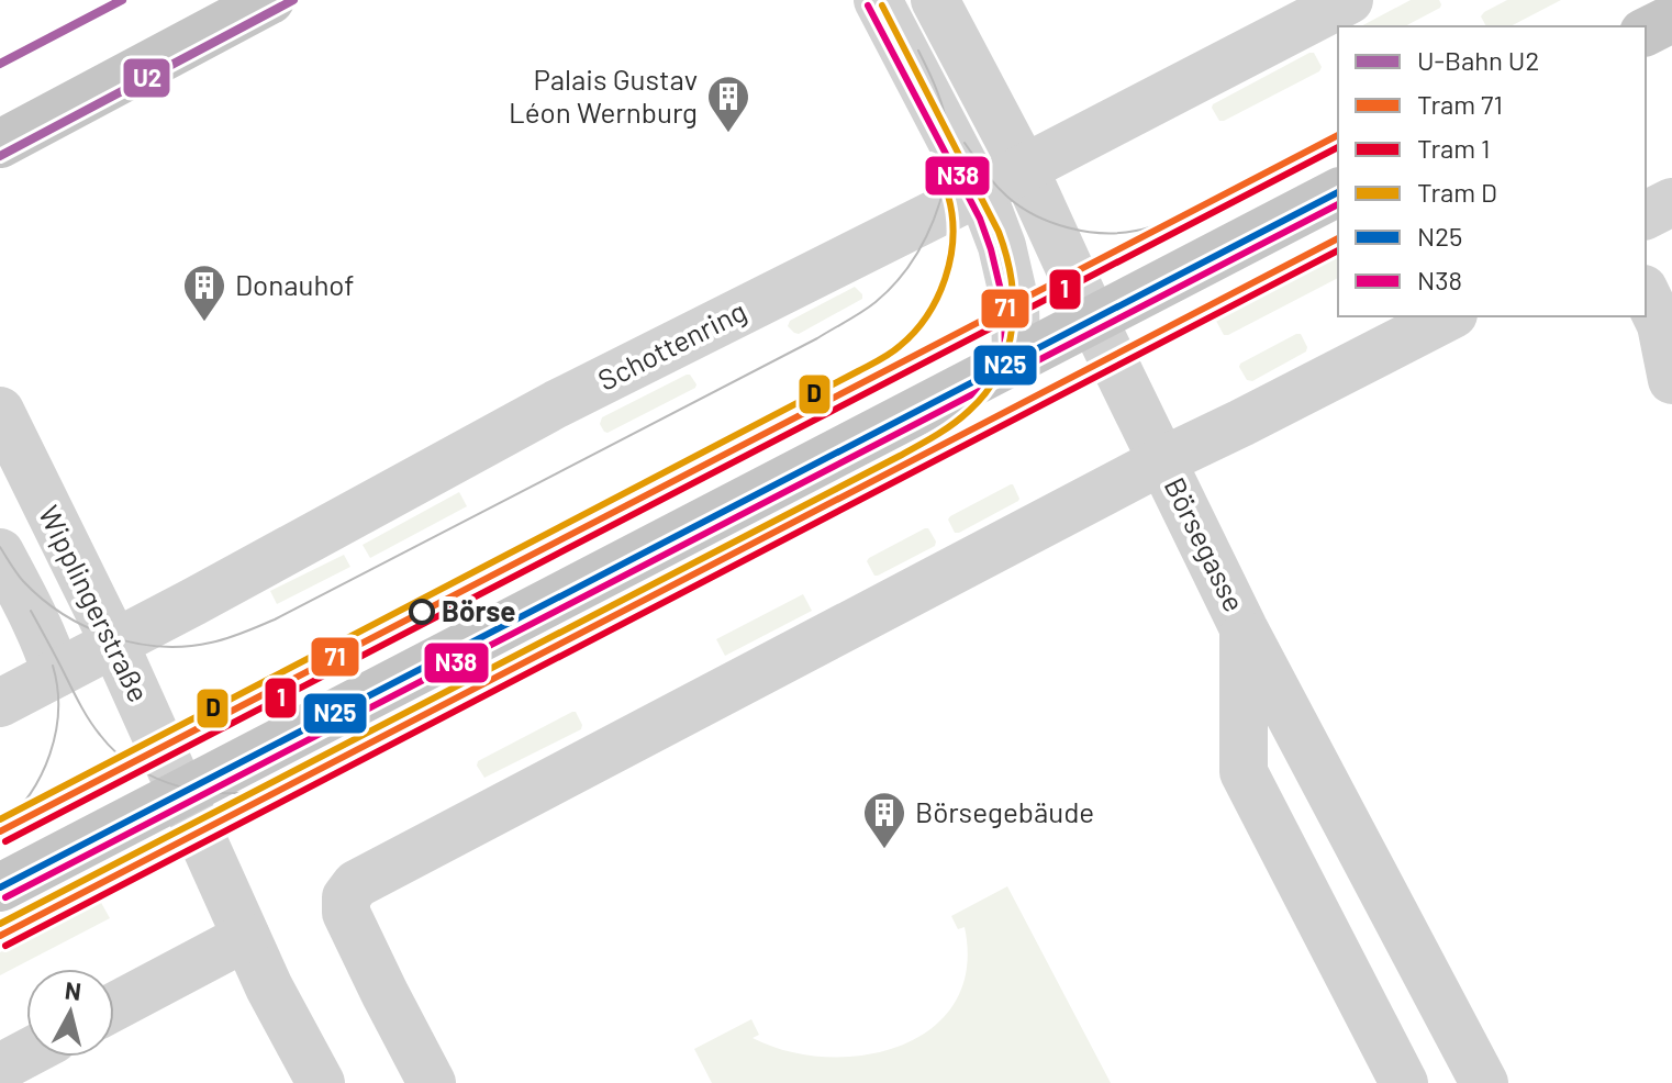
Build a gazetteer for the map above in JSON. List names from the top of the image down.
{
  "streets": {
    "street": ["Schottenring", "Börsegasse", "Wipplingerstraße"]
  },
  "crossings": [
    ["Schottenring", "Börsegasse"],
    ["Schottenring", "Wipplingerstraße"]
  ],
  "places": {
    "building": ["Palais Gustav Léon Wernburg", "Donauhof", "Börsegebäude"],
    "other": ["Börse"]
  },
  "lines": [
    "metro line U2",
    "tram line D",
    "transit line N38",
    "tram line 71",
    "tram line 1",
    "transit line N25"
  ],
  "legend": [
    "U-Bahn U2",
    "Tram 71",
    "Tram 1",
    "Tram D",
    "N25",
    "N38"
  ],
  "north": "top"
}
